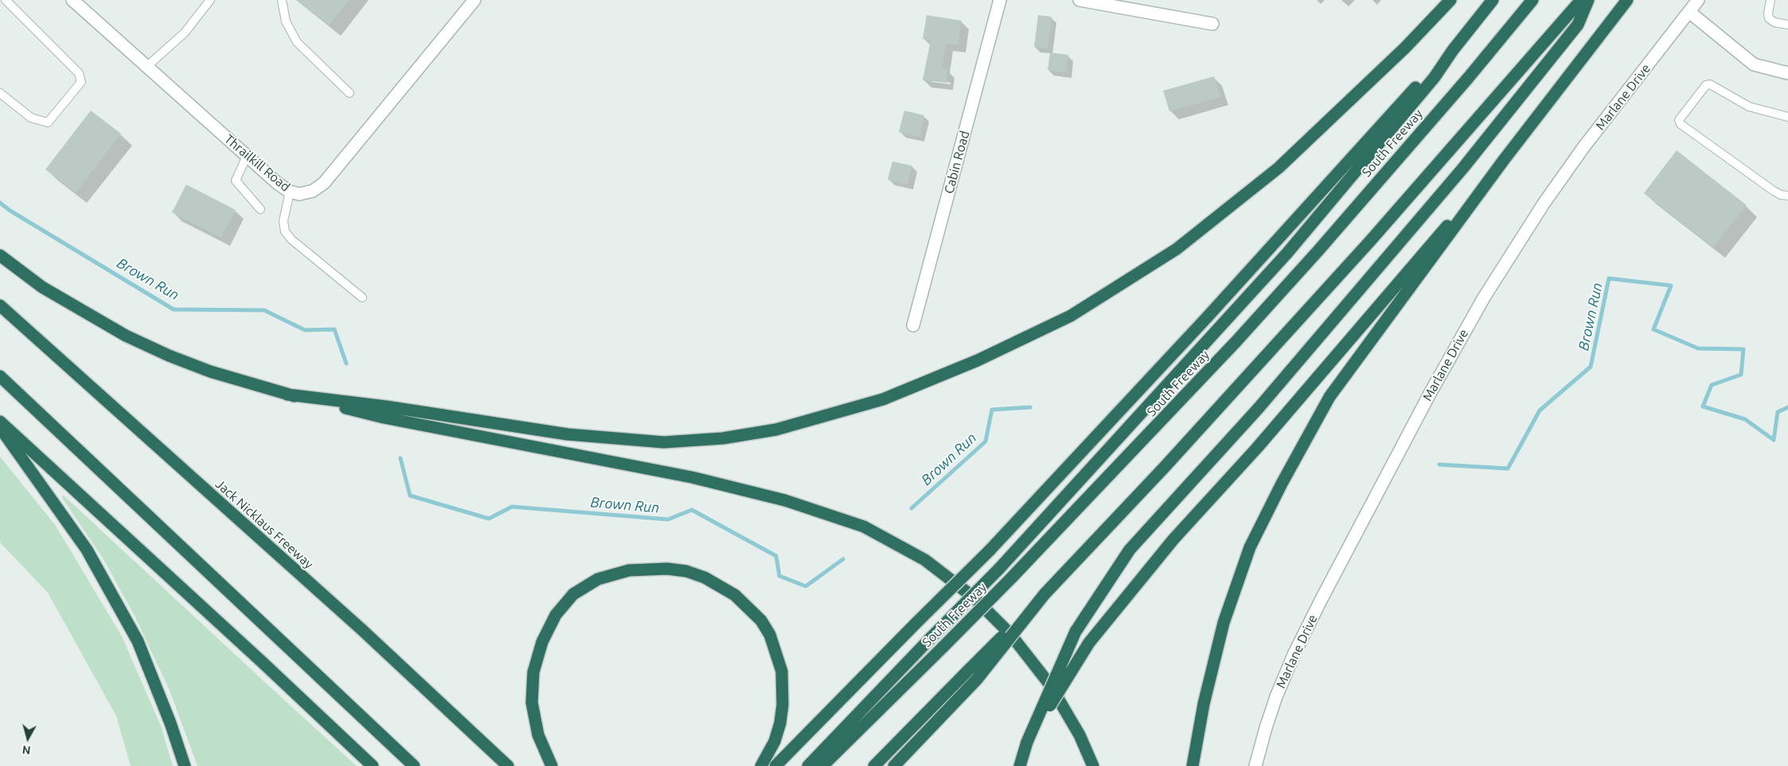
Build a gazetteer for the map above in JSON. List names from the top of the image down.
{
  "streets": {
    "highway": ["South Freeway", "Jack Nicklaus Freeway"],
    "street": ["Marlane Drive", "Cabin Road", "Thrailkill Road"]
  },
  "water": ["Brown Run"],
  "north": "bottom"
}
